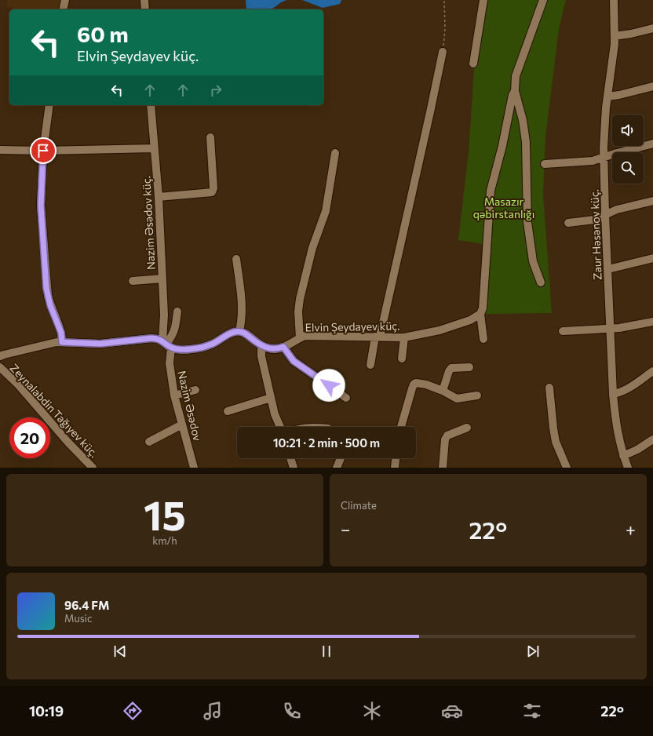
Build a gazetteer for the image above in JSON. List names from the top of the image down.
{
  "streets": {
    "street": [
      "Nazim Əsədov küç.",
      "Zaur Həsənov küç.",
      "Elvin Şeydayev küç.",
      "Nazim Əsədov",
      "Zeynalabdin Tağıyev küç."
    ]
  },
  "crossings": [
    ["Nazim Əsədov küç.", "Nazim Əsədov"]
  ],
  "parks": ["Masazır qəbirstanlığı"],
  "page": {
    "turn": ["60 m", "Elvin Şeydayev küç."],
    "limit": "20",
    "trip": "10:21 · 2 min · 500 m",
    "tile": [
      ["15", "km/h"],
      "Climate"
    ],
    "heat": ["−", "22°", "+"],
    "song": ["96.4 FM", "Music"],
    "tabs": ["10:19", "22°"]
  }
}
